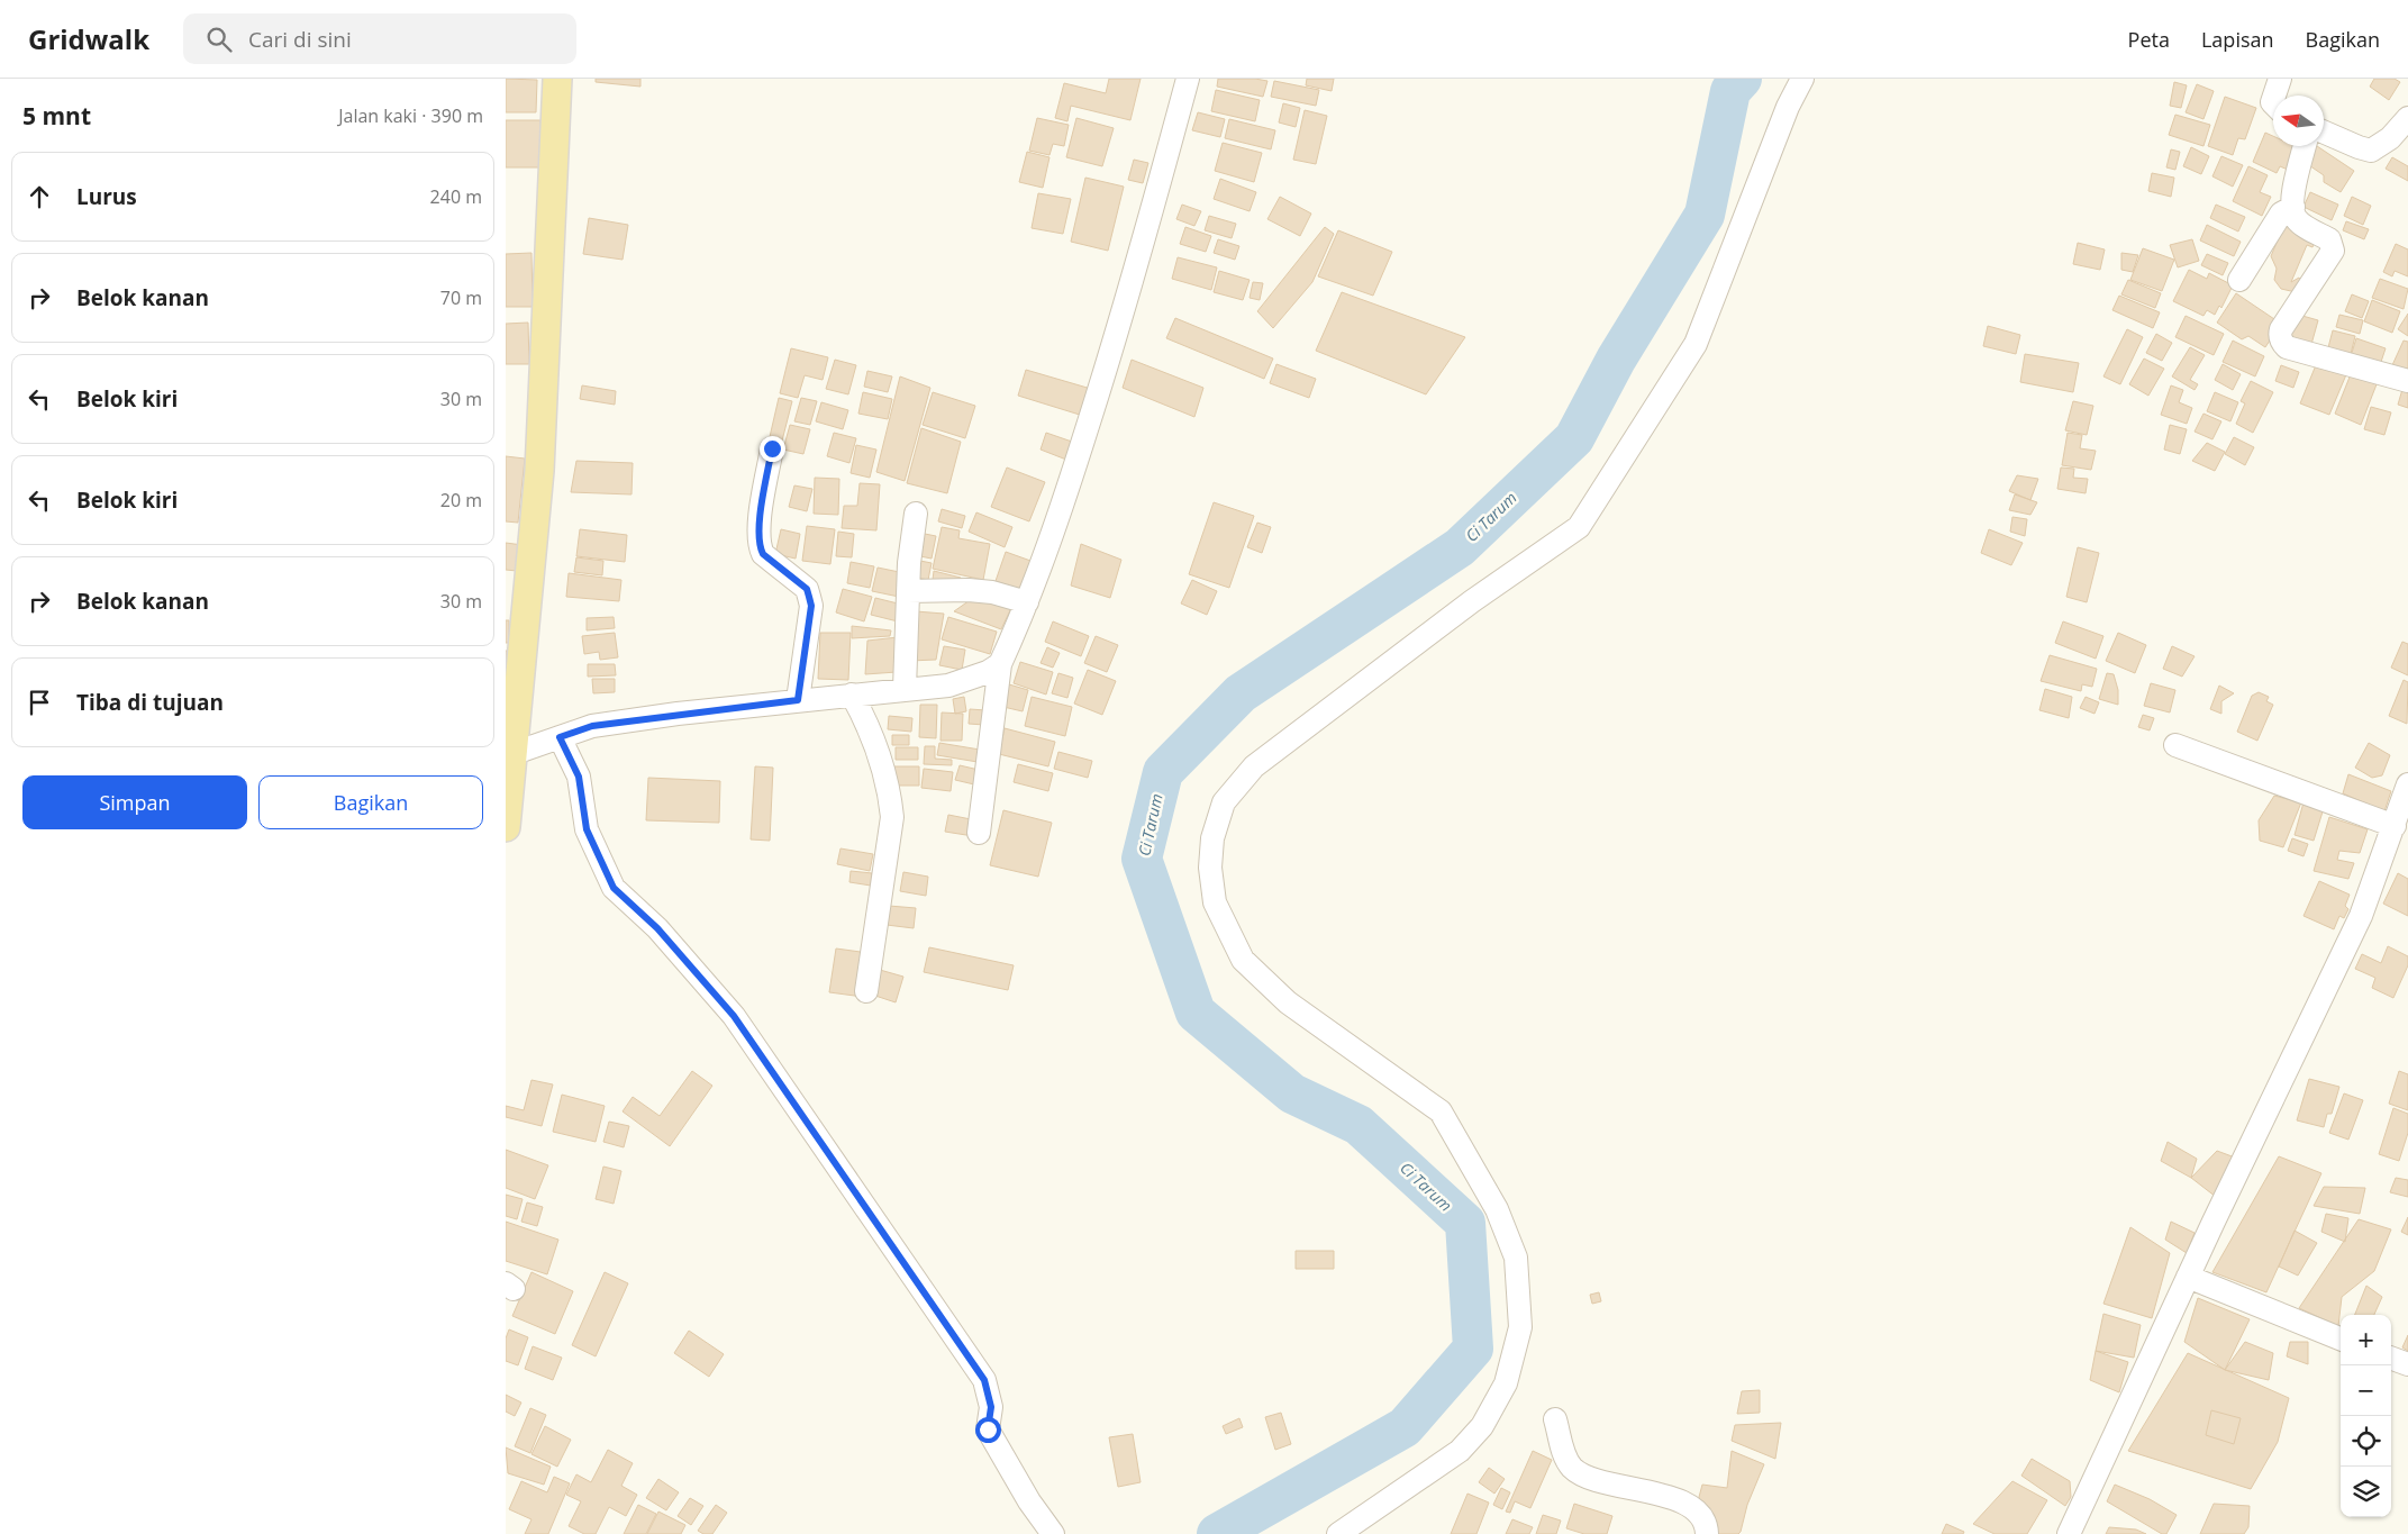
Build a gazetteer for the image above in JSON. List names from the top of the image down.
{
  "water": ["Ci Tarum"],
  "north": "left",
  "page": {
    "header": "Gridwalk",
    "search": "Cari di sini",
    "nav": ["Peta", "Lapisan", "Bagikan"],
    "heading": ["5 mnt", "Jalan kaki · 390 m"],
    "list": [
      ["Lurus", "240 m"],
      ["Belok kanan", "70 m"],
      ["Belok kiri", "30 m"],
      ["Belok kiri", "20 m"],
      ["Belok kanan", "30 m"],
      "Tiba di tujuan"
    ],
    "buttons": ["Simpan", "Bagikan"],
    "map_buttons": ["+", "−"]
  }
}
